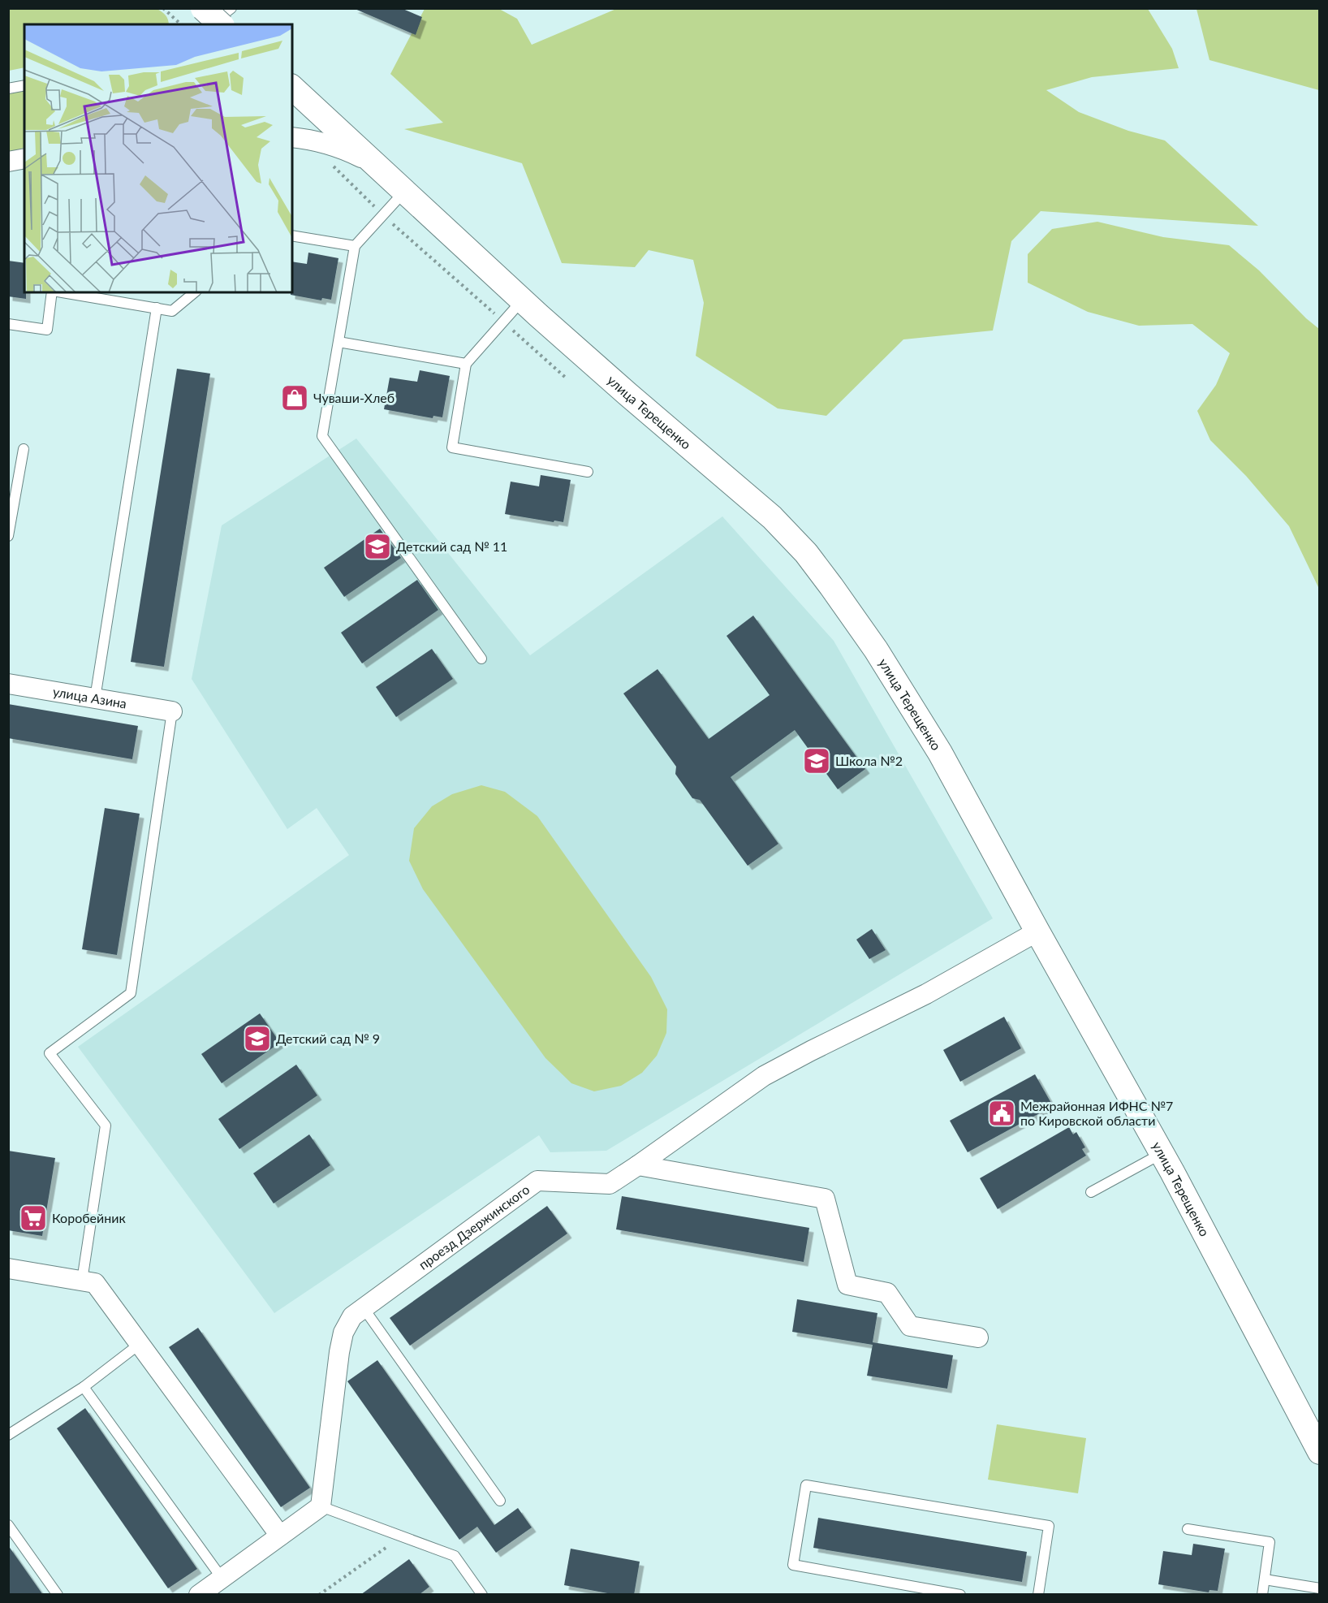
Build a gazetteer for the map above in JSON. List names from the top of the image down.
{
  "streets": {
    "street": ["улица Терещенко", "улица Азина", "проезд Дзержинского"]
  },
  "crossings": [
    ["улица Терещенко", "проезд Дзержинского"]
  ],
  "places": {
    "shop": ["Чуваши-Хлеб"],
    "school or university": ["Детский сад № 11", "Школа №2", "Детский сад № 9"],
    "public building": ["Межрайонная ИФНС №7 по Кировской области"],
    "supermarket": ["Коробейник"]
  }
}
